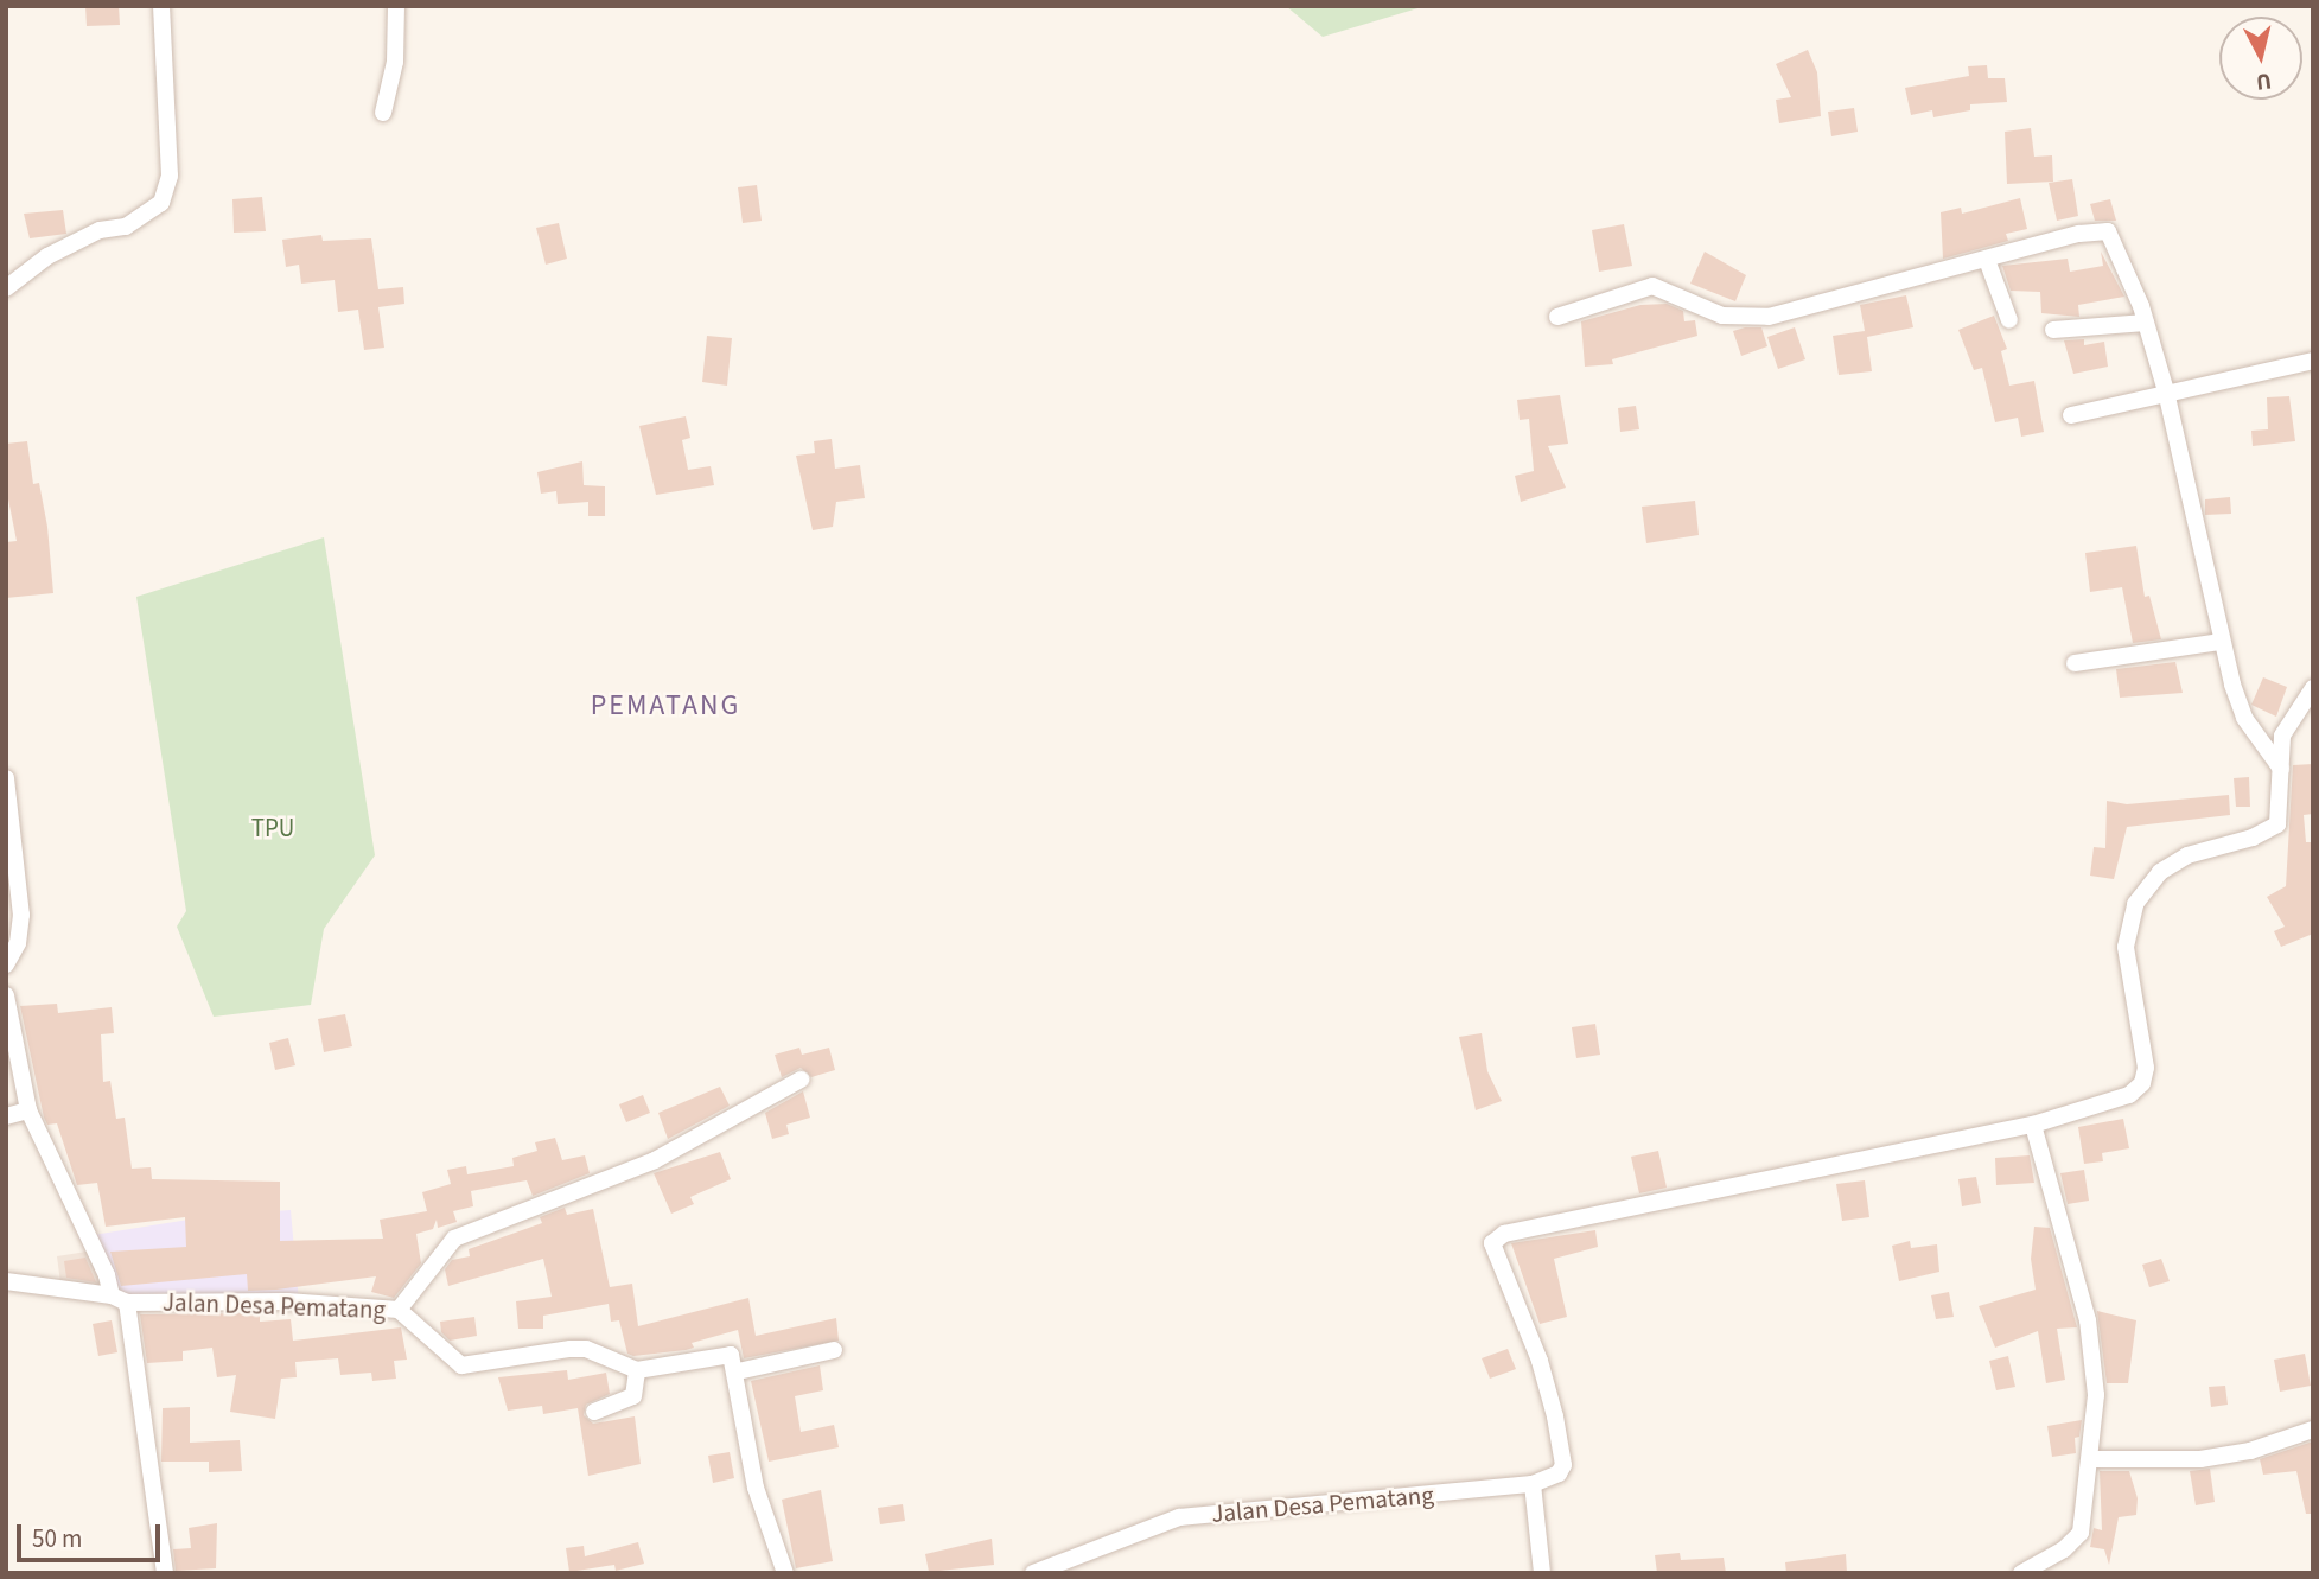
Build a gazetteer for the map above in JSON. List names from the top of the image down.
{
  "streets": {
    "street": ["Jalan Desa Pematang"]
  },
  "districts": ["PEMATANG"],
  "parks": ["TPU"],
  "scale_bar": "50 m",
  "north": "bottom"
}
